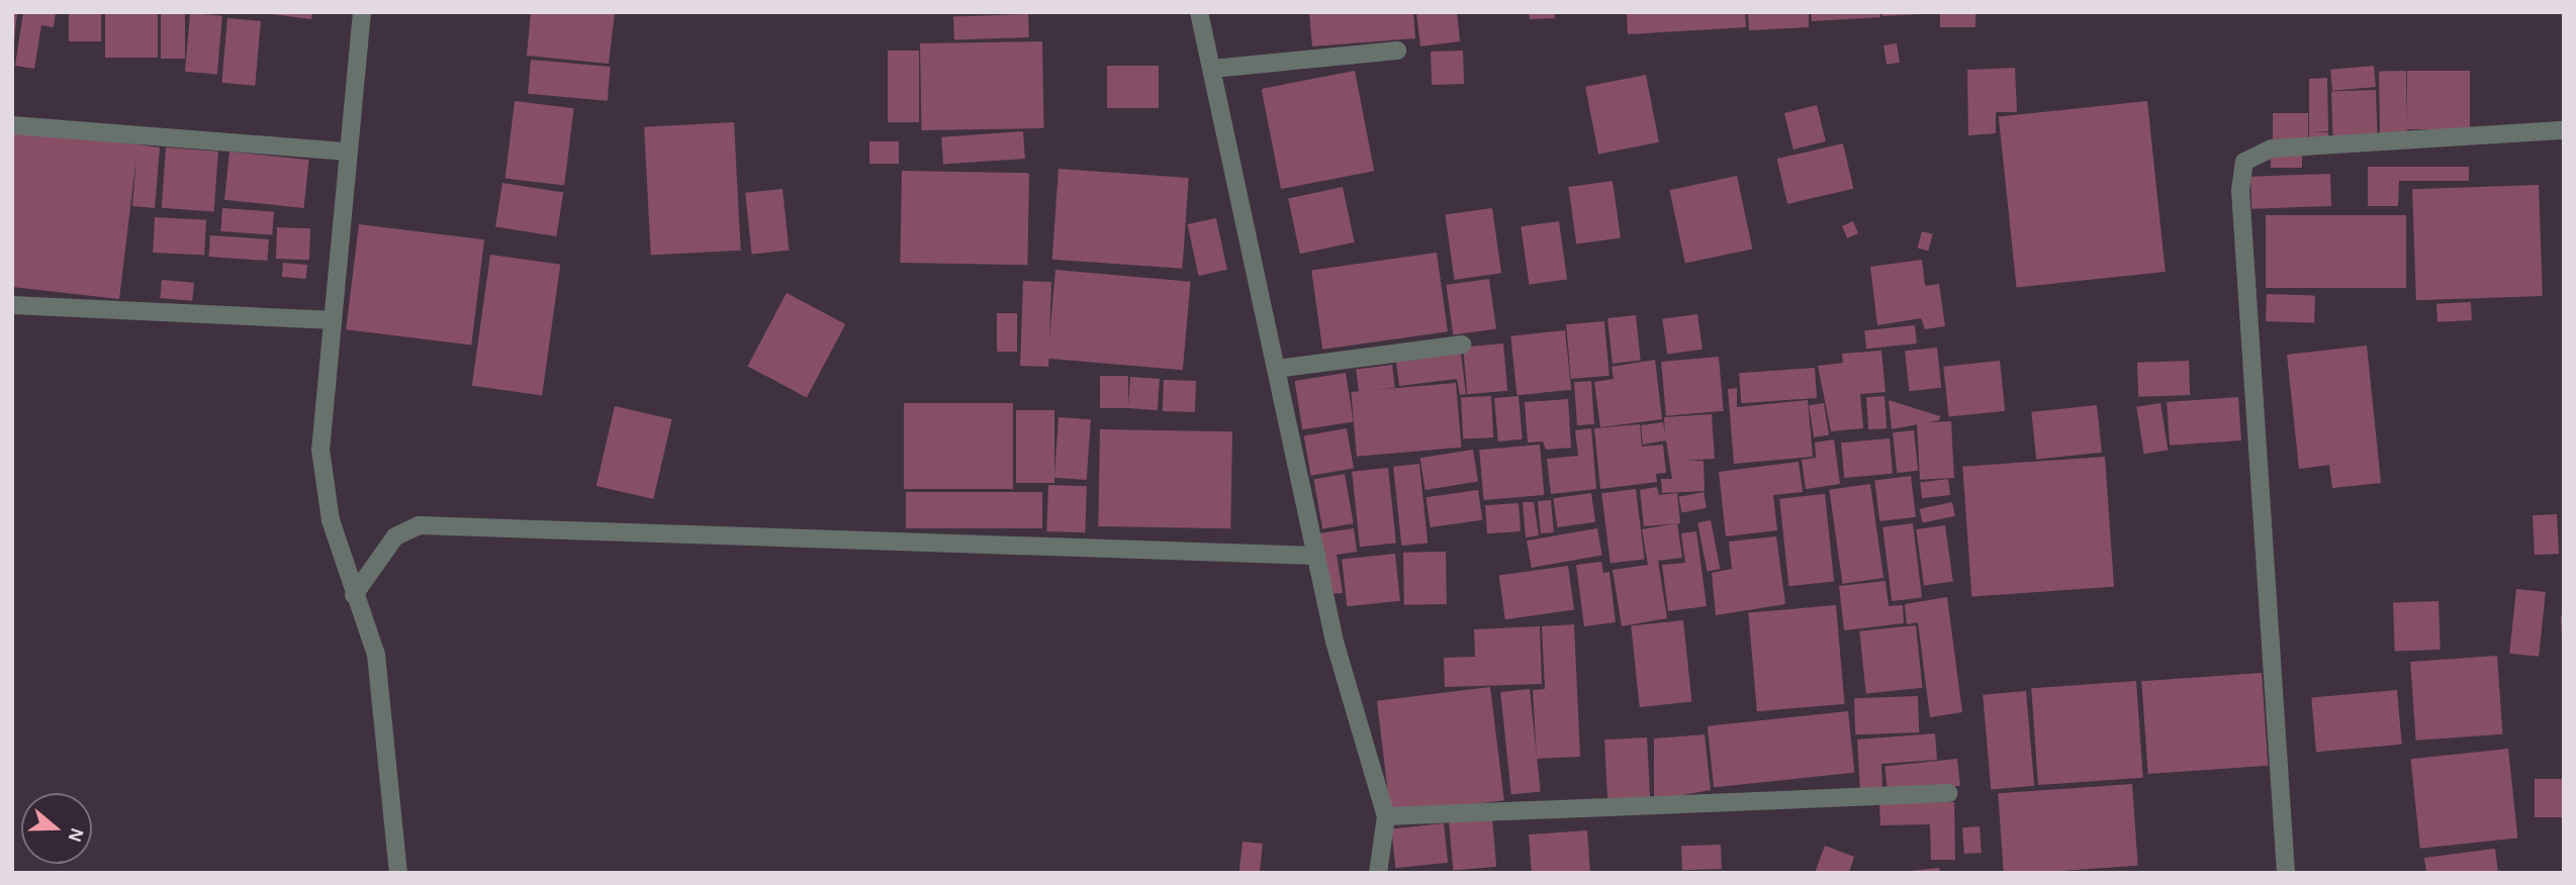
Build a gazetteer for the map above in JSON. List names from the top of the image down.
{
  "north": "right"
}
